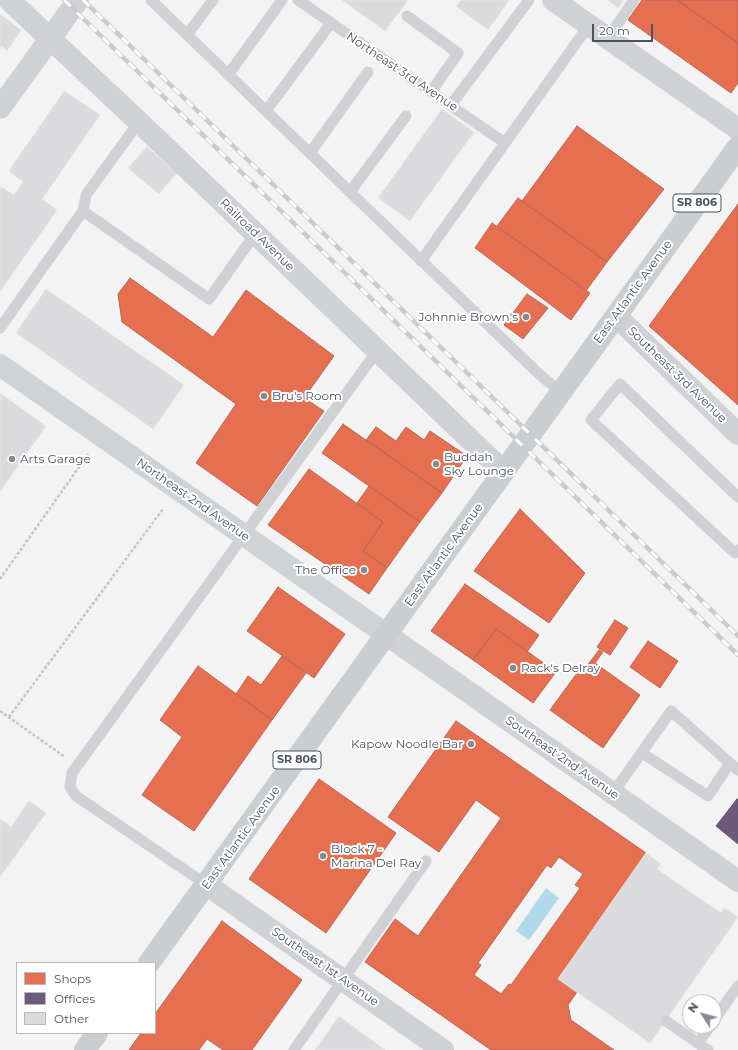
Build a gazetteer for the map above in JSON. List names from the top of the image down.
{
  "streets": {
    "main road": ["SR 806", "East Atlantic Avenue"],
    "street": [
      "Railroad Avenue",
      "Southeast 3rd Avenue",
      "Northeast 2nd Avenue",
      "Southeast 2nd Avenue",
      "Southeast 1st Avenue"
    ],
    "lane": ["Northeast 3rd Avenue"]
  },
  "crossings": [
    ["Railroad Avenue", "East Atlantic Avenue"],
    ["East Atlantic Avenue", "Southeast 3rd Avenue"],
    ["East Atlantic Avenue", "Northeast 2nd Avenue"],
    ["East Atlantic Avenue", "Southeast 2nd Avenue"],
    ["East Atlantic Avenue", "Southeast 1st Avenue"],
    ["Northeast 2nd Avenue", "Southeast 2nd Avenue"]
  ],
  "places": [
    "Johnnie Brown's",
    "Bru's Room",
    "Arts Garage",
    "Buddah Sky Lounge",
    "The Office",
    "Rack's Delray",
    "Kapow Noodle Bar",
    "Block 7 - Marina Del Ray"
  ],
  "legend": ["Shops", "Offices", "Other"],
  "scale_bar": "20 m",
  "north": "top left"
}
